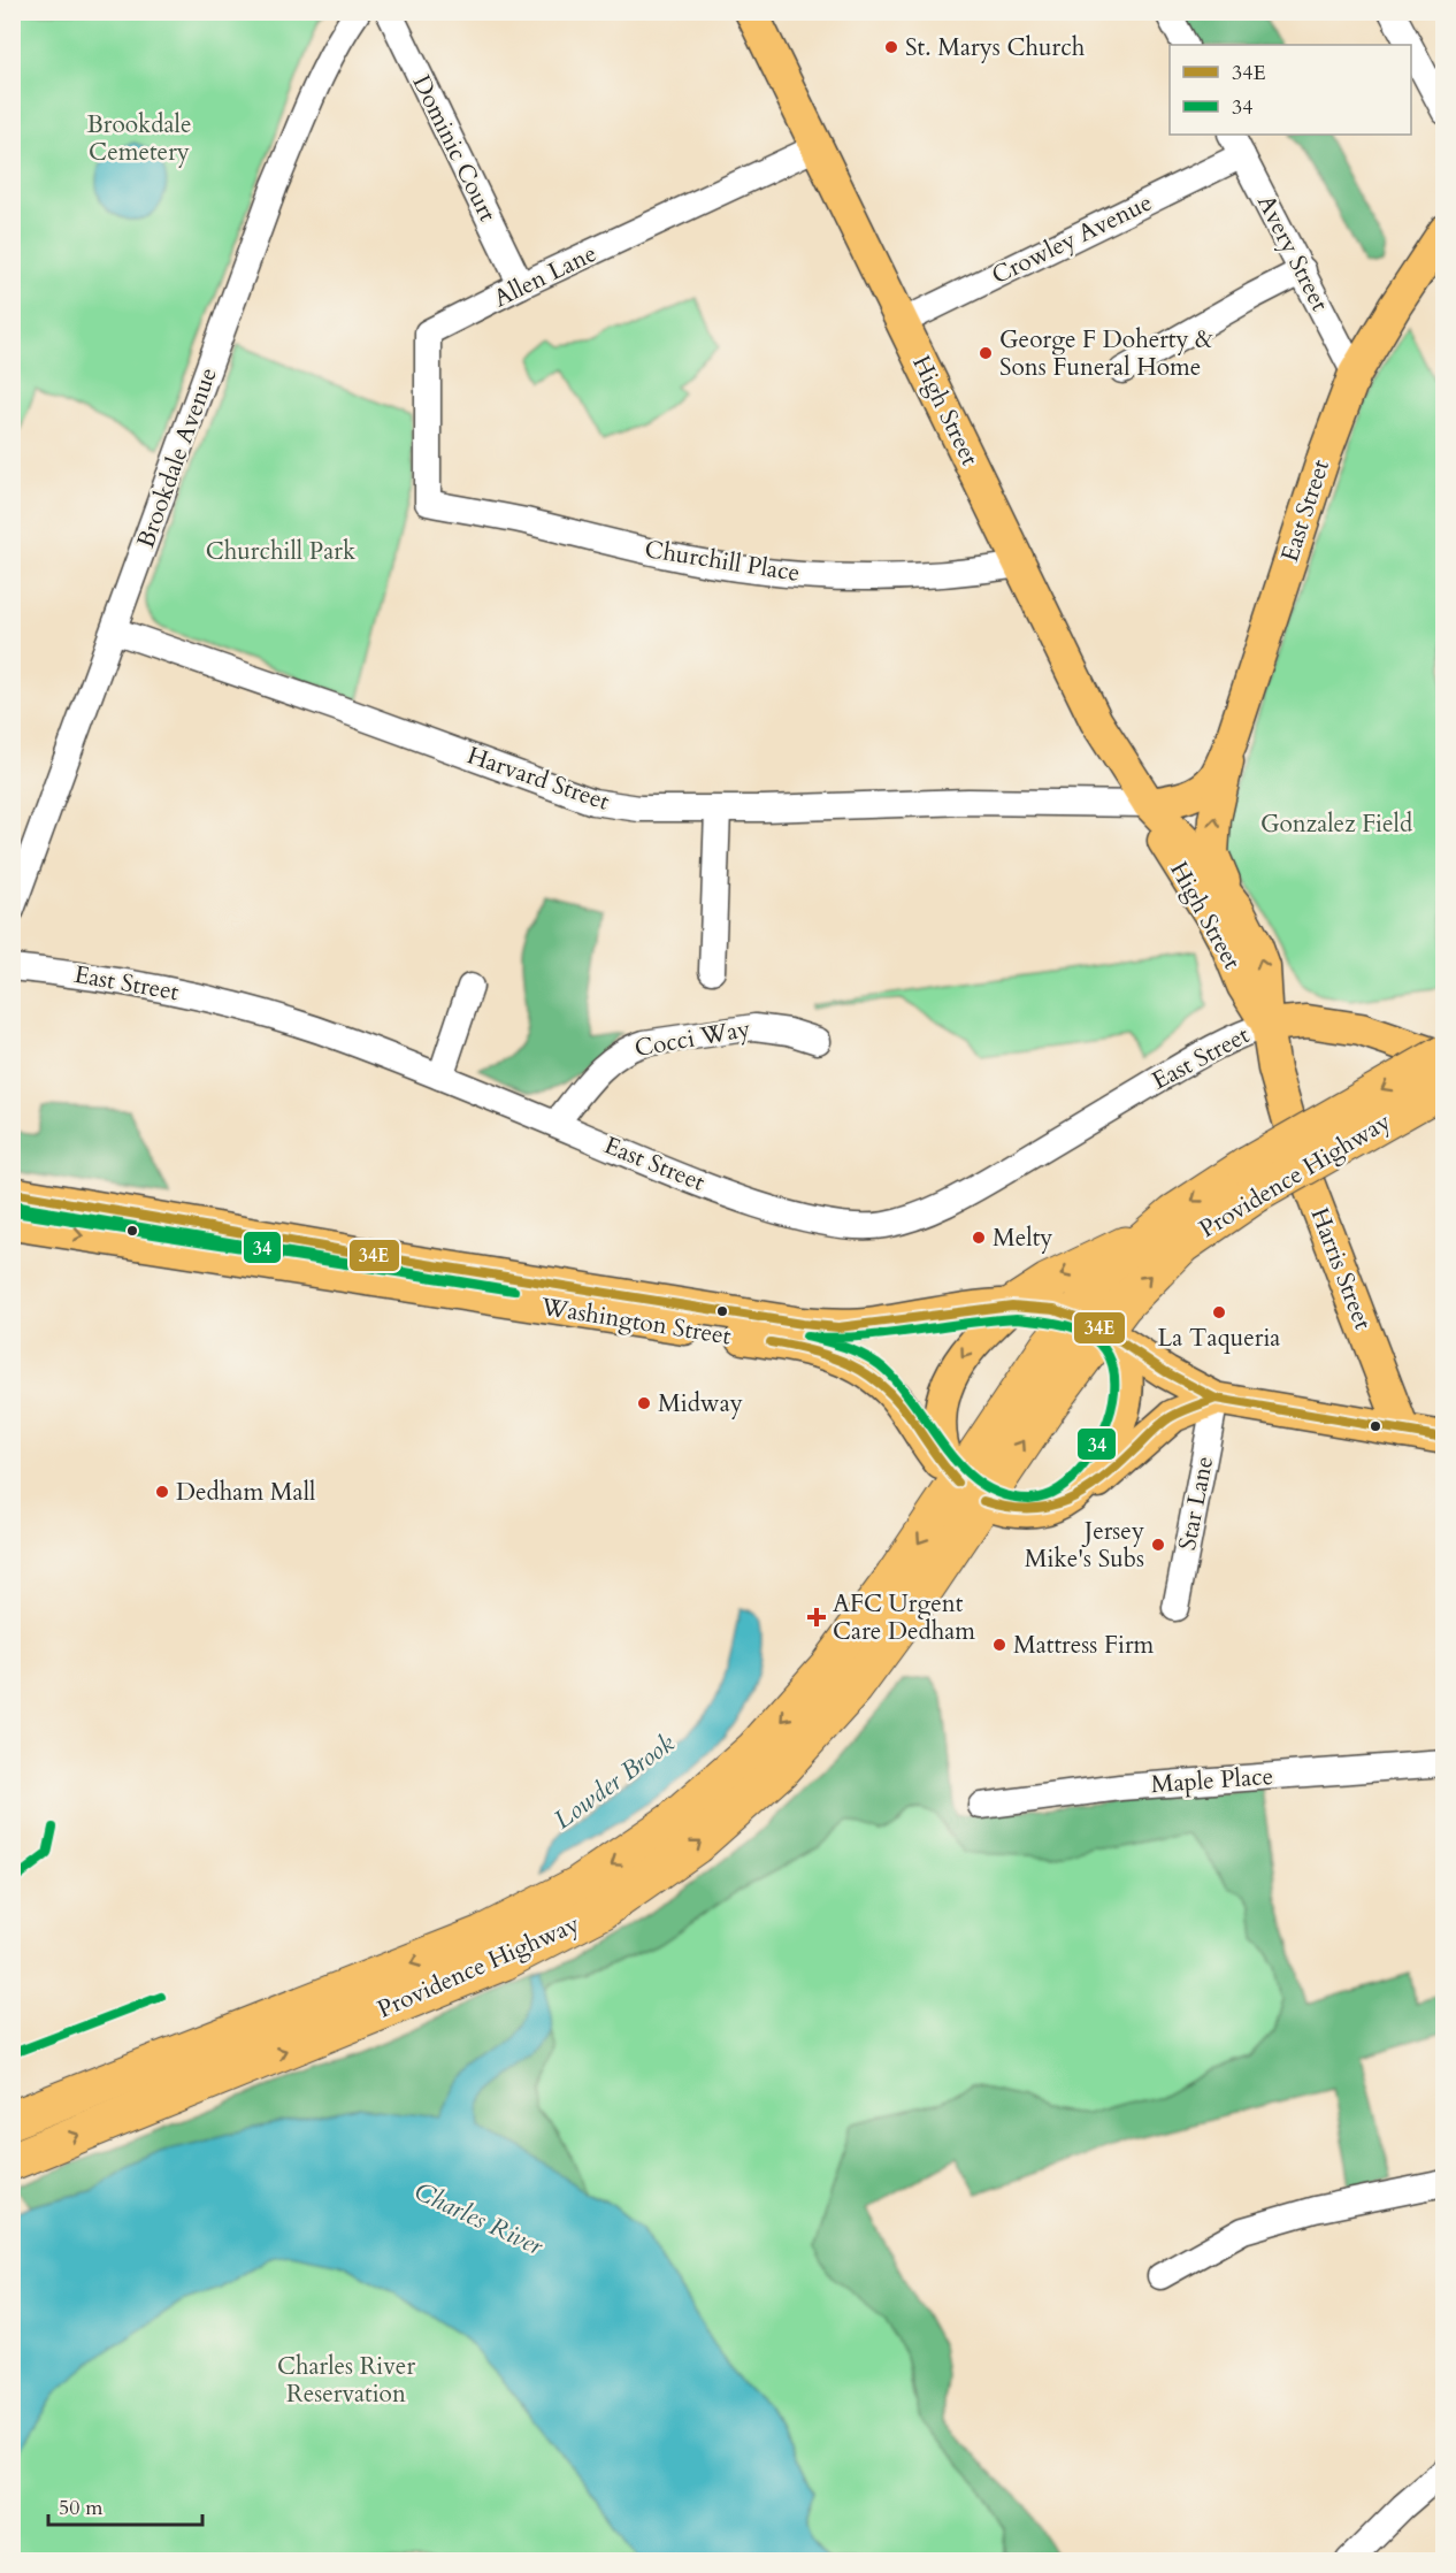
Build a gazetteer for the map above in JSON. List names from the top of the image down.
{
  "streets": {
    "highway": ["Providence Highway"],
    "main road": [
      "High Street",
      "East Street",
      "Harris Street",
      "Washington Street"
    ],
    "street": [
      "Dominic Court",
      "Crowley Avenue",
      "Avery Street",
      "Allen Lane",
      "Brookdale Avenue",
      "Churchill Place",
      "Harvard Street",
      "Cocci Way",
      "Star Lane",
      "Maple Place"
    ]
  },
  "crossings": [
    ["Dominic Court", "Allen Lane"],
    ["Crowley Avenue", "Avery Street"],
    ["Crowley Avenue", "High Street"],
    ["Avery Street", "East Street"],
    ["Allen Lane", "High Street"],
    ["Allen Lane", "Churchill Place"],
    ["High Street", "East Street"],
    ["High Street", "Churchill Place"],
    ["High Street", "Harvard Street"],
    ["High Street", "Harris Street"],
    ["Brookdale Avenue", "Harvard Street"],
    ["East Street", "Harvard Street"],
    ["East Street", "Cocci Way"],
    ["East Street", "Harris Street"],
    ["Providence Highway", "Washington Street"]
  ],
  "water": ["Lowder Brook", "Charles River"],
  "parks": [
    "Brookdale Cemetery",
    "Churchill Park",
    "Gonzalez Field",
    "Charles River Reservation"
  ],
  "places": {
    "other": [
      "St. Marys Church",
      "George F Doherty & Sons Funeral Home",
      "Melty",
      "La Taqueria",
      "Midway",
      "Dedham Mall",
      "Jersey Mike's Subs",
      "Mattress Firm"
    ],
    "health": ["AFC Urgent Care Dedham"]
  },
  "lines": ["transit line 34E", "transit line 34"],
  "legend": ["34E", "34"],
  "scale_bar": "50 m"
}
